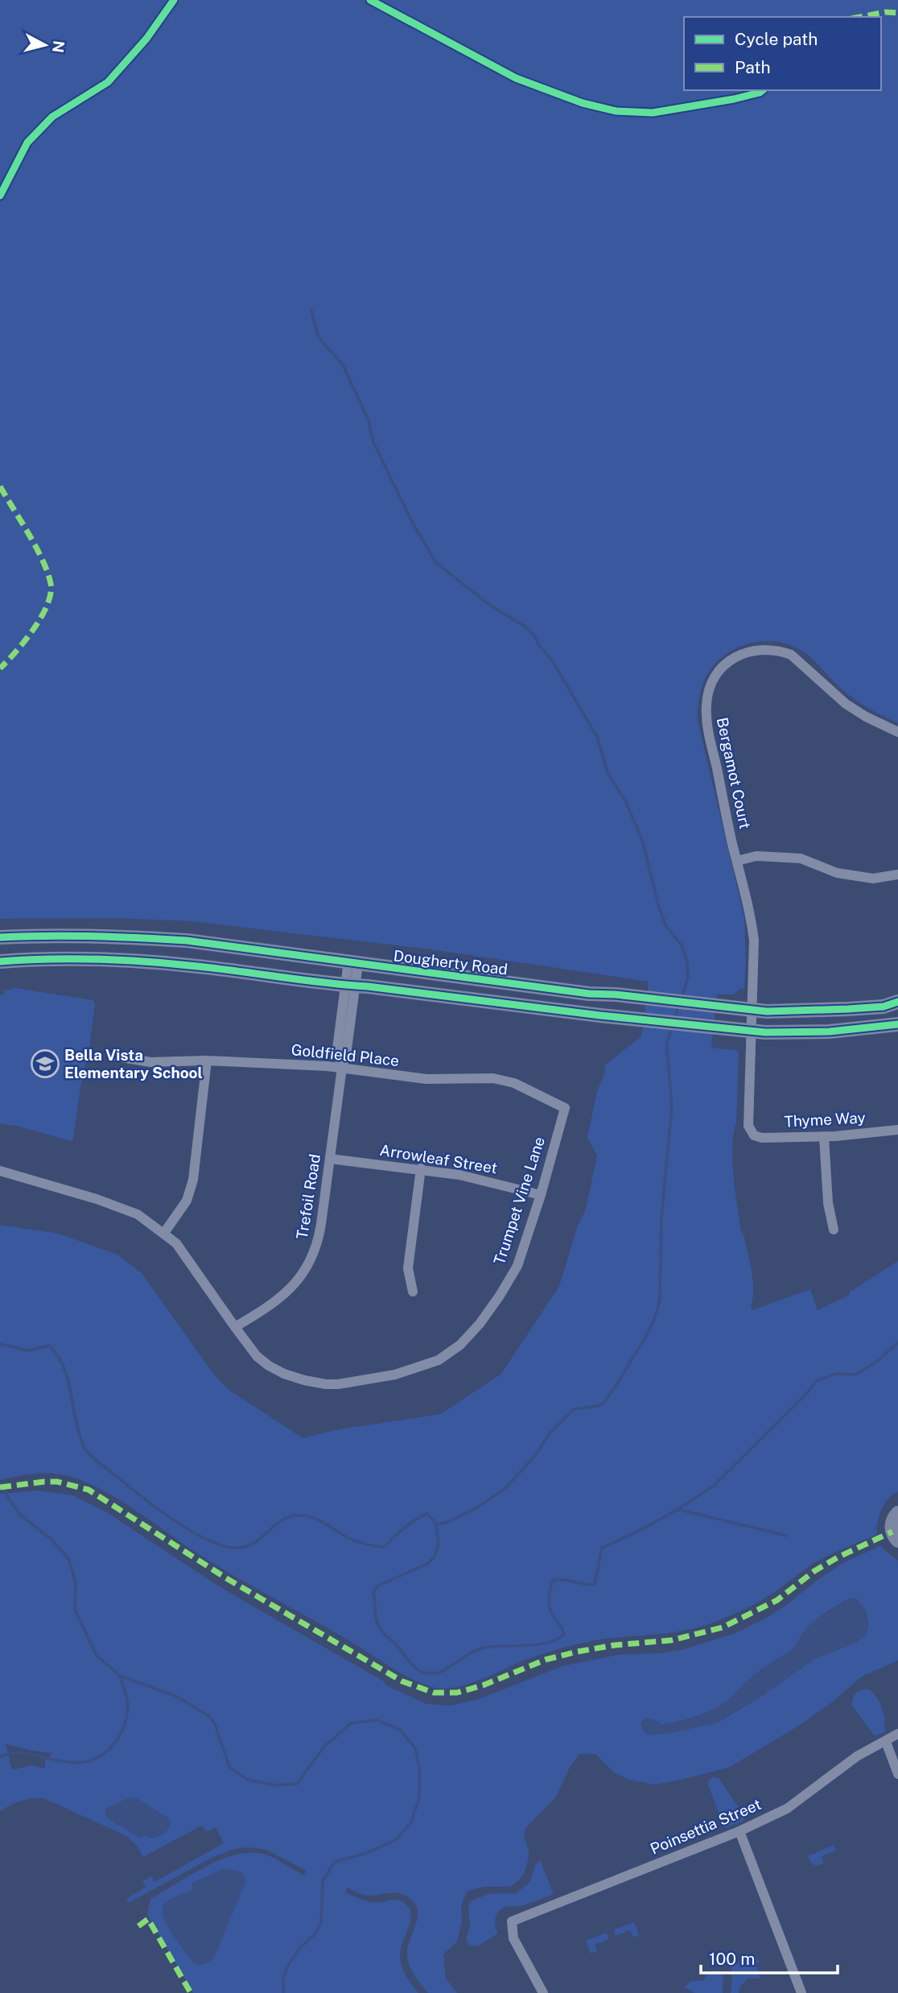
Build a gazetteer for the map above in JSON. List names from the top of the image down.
{
  "streets": {
    "main road": ["Dougherty Road"],
    "street": [
      "Bergamot Court",
      "Goldfield Place",
      "Thyme Way",
      "Arrowleaf Street",
      "Trefoil Road",
      "Trumpet Vine Lane",
      "Poinsettia Street"
    ]
  },
  "crossings": [
    ["Bergamot Court", "Dougherty Road"],
    ["Bergamot Court", "Thyme Way"],
    ["Dougherty Road", "Trefoil Road"],
    ["Goldfield Place", "Trefoil Road"],
    ["Goldfield Place", "Trumpet Vine Lane"],
    ["Arrowleaf Street", "Trefoil Road"],
    ["Arrowleaf Street", "Trumpet Vine Lane"],
    ["Trefoil Road", "Trumpet Vine Lane"]
  ],
  "places": {
    "school or university": ["Bella Vista Elementary School"]
  },
  "legend": ["Cycle path", "Path"],
  "scale_bar": "100 m",
  "north": "right"
}
